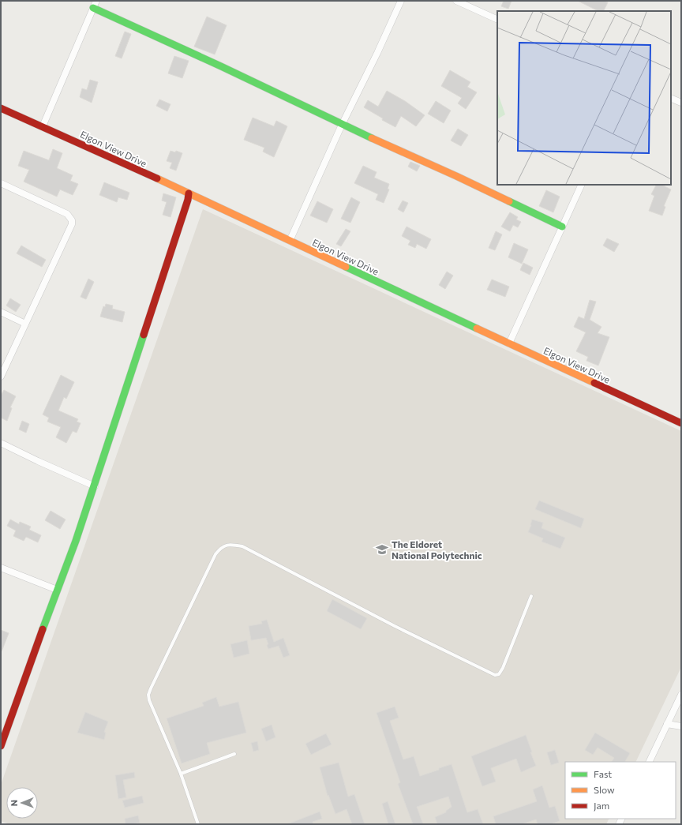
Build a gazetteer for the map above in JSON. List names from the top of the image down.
{
  "streets": {
    "street": ["Elgon View Drive"]
  },
  "places": {
    "school or university": ["The Eldoret National Polytechnic"]
  },
  "legend": ["Fast", "Slow", "Jam"],
  "north": "left"
}
